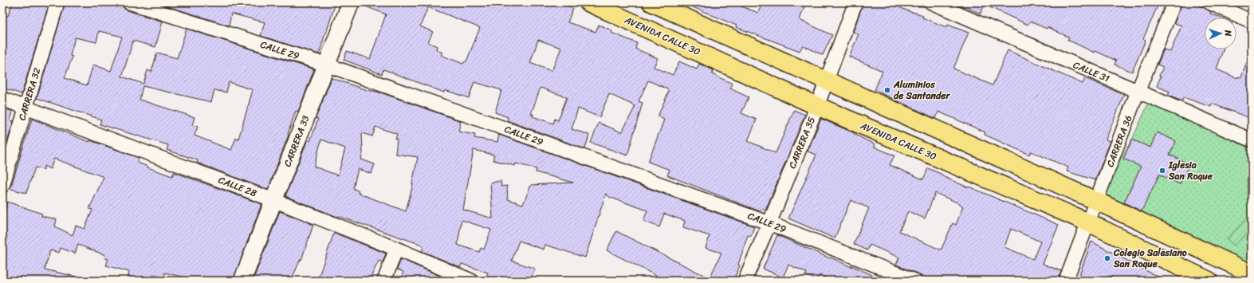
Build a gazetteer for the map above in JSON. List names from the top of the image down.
{
  "streets": {
    "highway": ["AVENIDA CALLE 30"],
    "street": [
      "CALLE 29",
      "CALLE 31",
      "CARRERA 32",
      "CARRERA 33",
      "CARRERA 36",
      "CARRERA 35",
      "CALLE 28"
    ]
  },
  "crossings": [
    ["AVENIDA CALLE 30", "CARRERA 36"],
    ["AVENIDA CALLE 30", "CARRERA 35"],
    ["CALLE 29", "CARRERA 33"],
    ["CALLE 29", "CARRERA 35"],
    ["CALLE 31", "CARRERA 36"],
    ["CARRERA 32", "CALLE 28"],
    ["CARRERA 33", "CALLE 28"]
  ],
  "places": ["Aluminios de Santander", "Iglesia San Roque", "Colegio Salesiano San Roque"],
  "north": "right"
}
